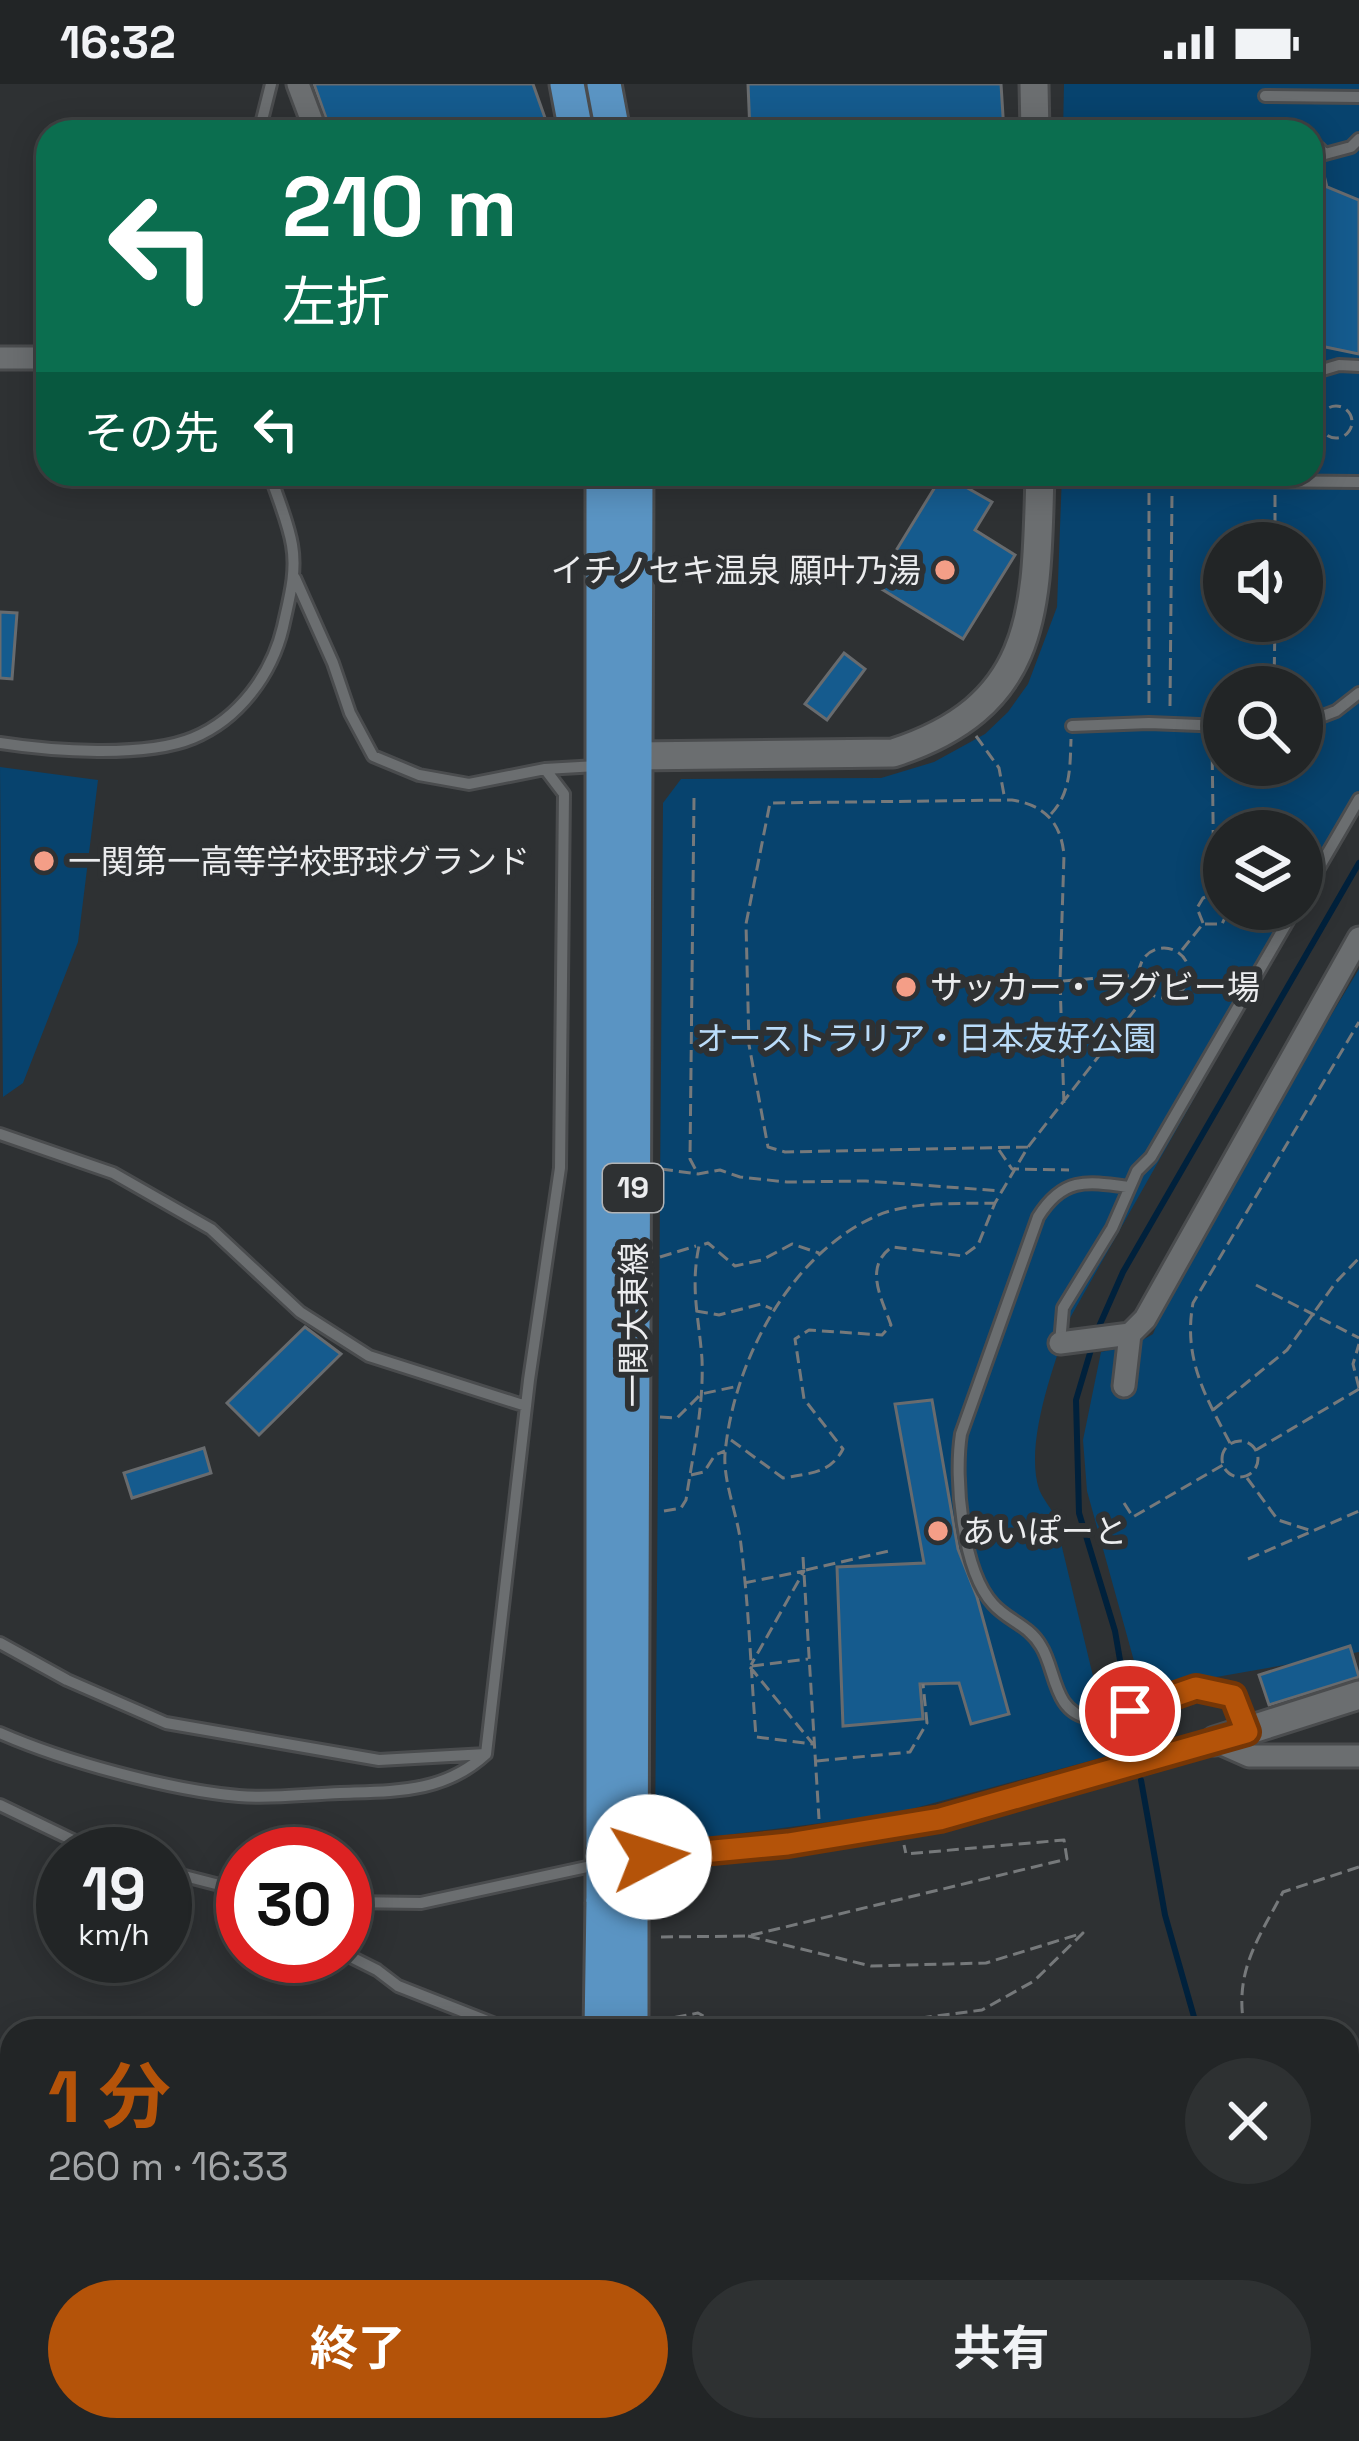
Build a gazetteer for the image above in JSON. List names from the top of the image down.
{
  "streets": {
    "main road": ["19", "一関大東線"]
  },
  "parks": ["オーストラリア・日本友好公園"],
  "places": [
    "イチノセキ温泉 願叶乃湯",
    "一関第一高等学校野球グランド",
    "サッカー・ラグビー場",
    "あいぽーと"
  ],
  "page": {
    "status": "16:32",
    "turn": ["210 m", "左折"],
    "then": "その先",
    "speed": "19 km/h",
    "limit": "30",
    "heading": ["1 分", "260 m · 16:33"],
    "buttons": ["終了", "共有"]
  }
}
